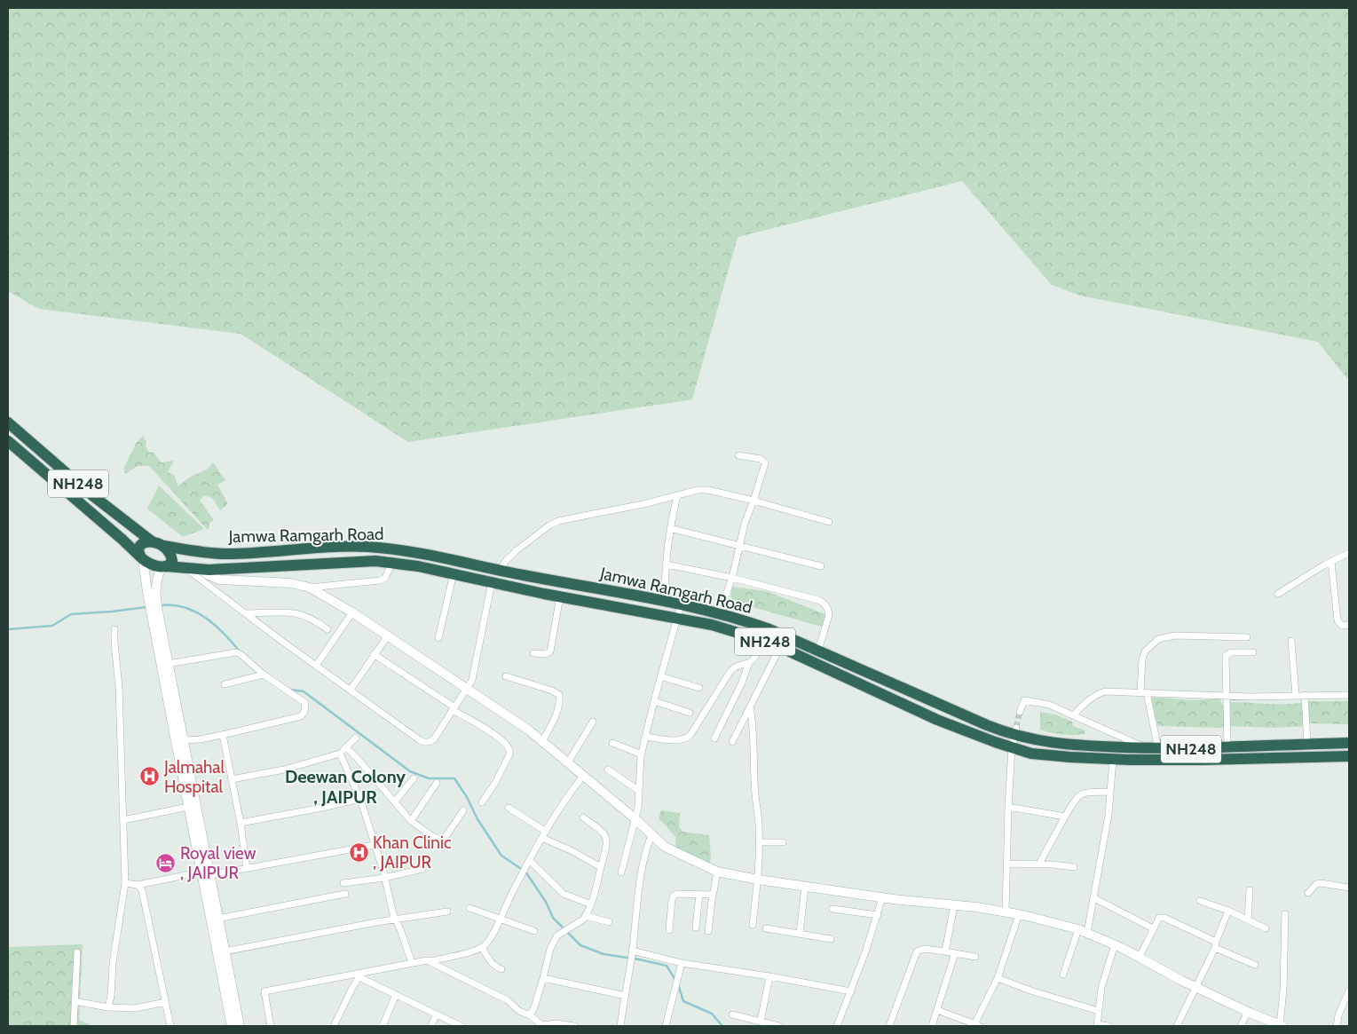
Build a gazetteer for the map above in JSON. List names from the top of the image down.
{
  "streets": {
    "highway": ["NH248", "Jamwa Ramgarh Road"]
  },
  "crossings": [
    ["NH248", "Jamwa Ramgarh Road"]
  ],
  "districts": ["Deewan Colony , JAIPUR"],
  "places": {
    "hospital": ["Jalmahal Hospital", "Khan Clinic , JAIPUR"],
    "hotel": ["Royal view , JAIPUR"]
  }
}
